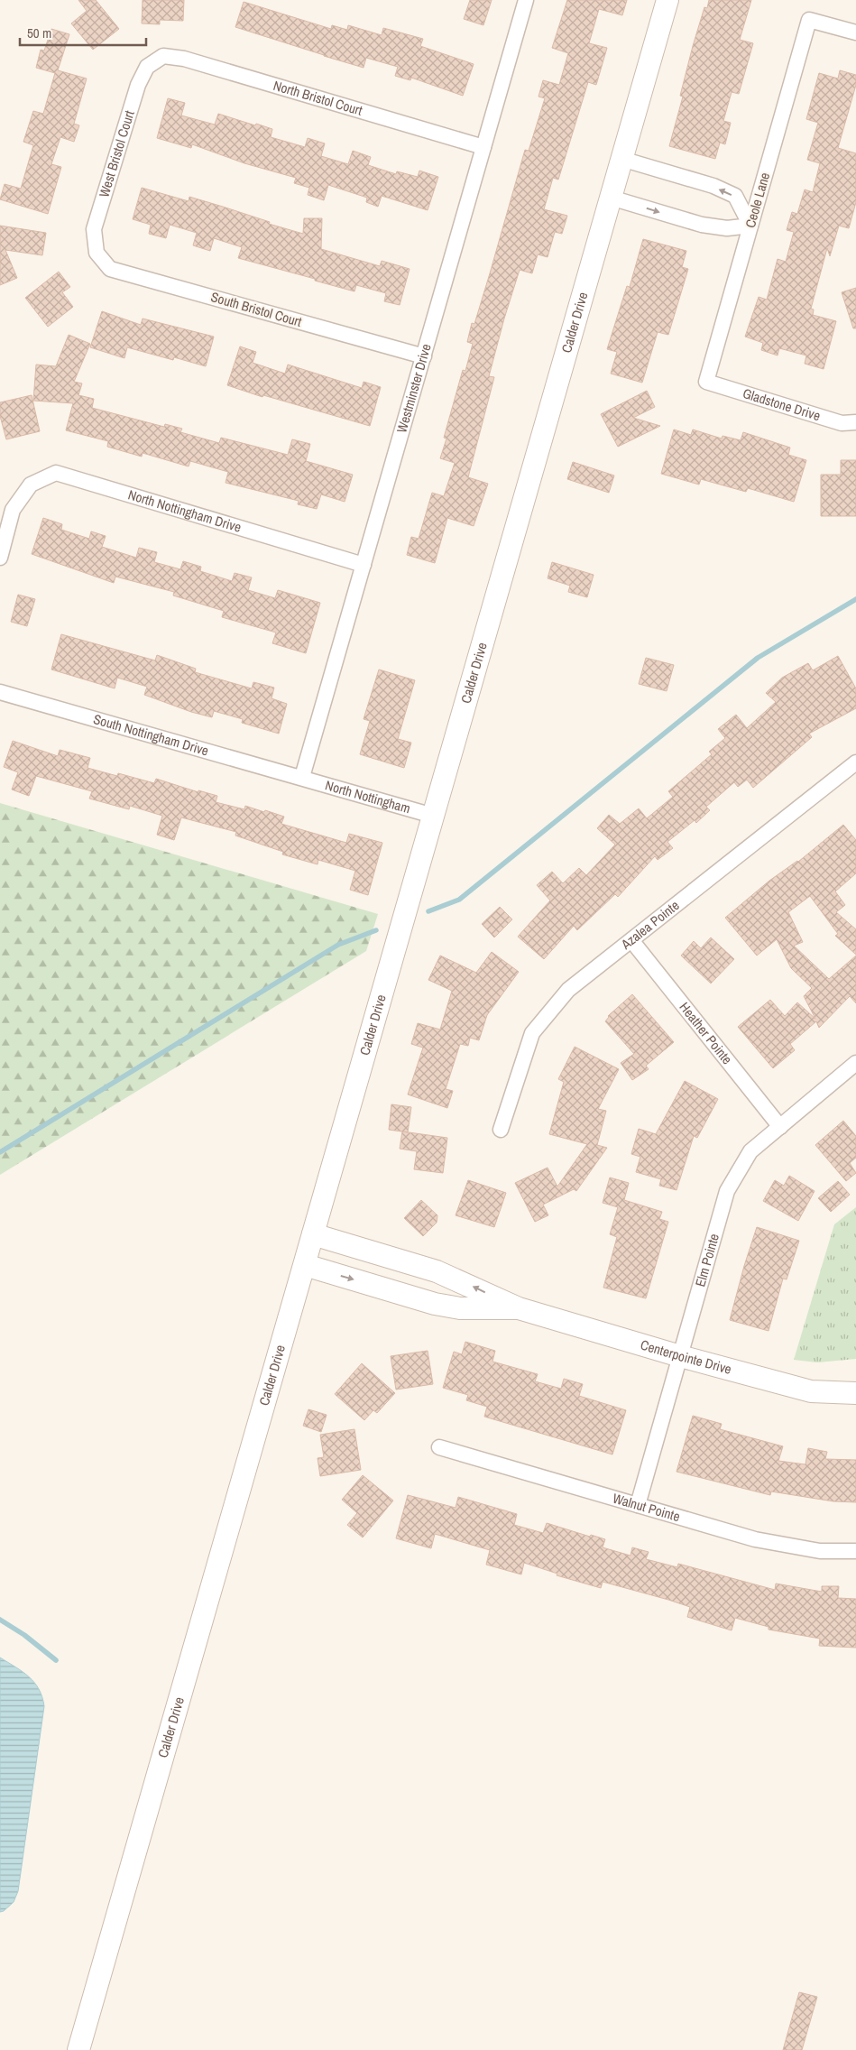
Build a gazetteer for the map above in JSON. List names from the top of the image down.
{
  "streets": {
    "street": [
      "North Bristol Court",
      "West Bristol Court",
      "Ceole Lane",
      "South Bristol Court",
      "Calder Drive",
      "Westminster Drive",
      "Gladstone Drive",
      "North Nottingham Drive",
      "South Nottingham Drive",
      "North Nottingham",
      "Azalea Pointe",
      "Heather Pointe",
      "Elm Pointe",
      "Centerpointe Drive",
      "Walnut Pointe"
    ]
  },
  "crossings": [
    ["North Bristol Court", "West Bristol Court"],
    ["North Bristol Court", "Westminster Drive"],
    ["West Bristol Court", "South Bristol Court"],
    ["Ceole Lane", "Gladstone Drive"],
    ["South Bristol Court", "Westminster Drive"],
    ["Calder Drive", "North Nottingham"],
    ["Calder Drive", "Centerpointe Drive"],
    ["Westminster Drive", "North Nottingham Drive"],
    ["Westminster Drive", "South Nottingham Drive"],
    ["Westminster Drive", "North Nottingham"],
    ["South Nottingham Drive", "North Nottingham"],
    ["Azalea Pointe", "Heather Pointe"],
    ["Heather Pointe", "Elm Pointe"],
    ["Elm Pointe", "Centerpointe Drive"],
    ["Elm Pointe", "Walnut Pointe"]
  ],
  "scale_bar": "50 m"
}
